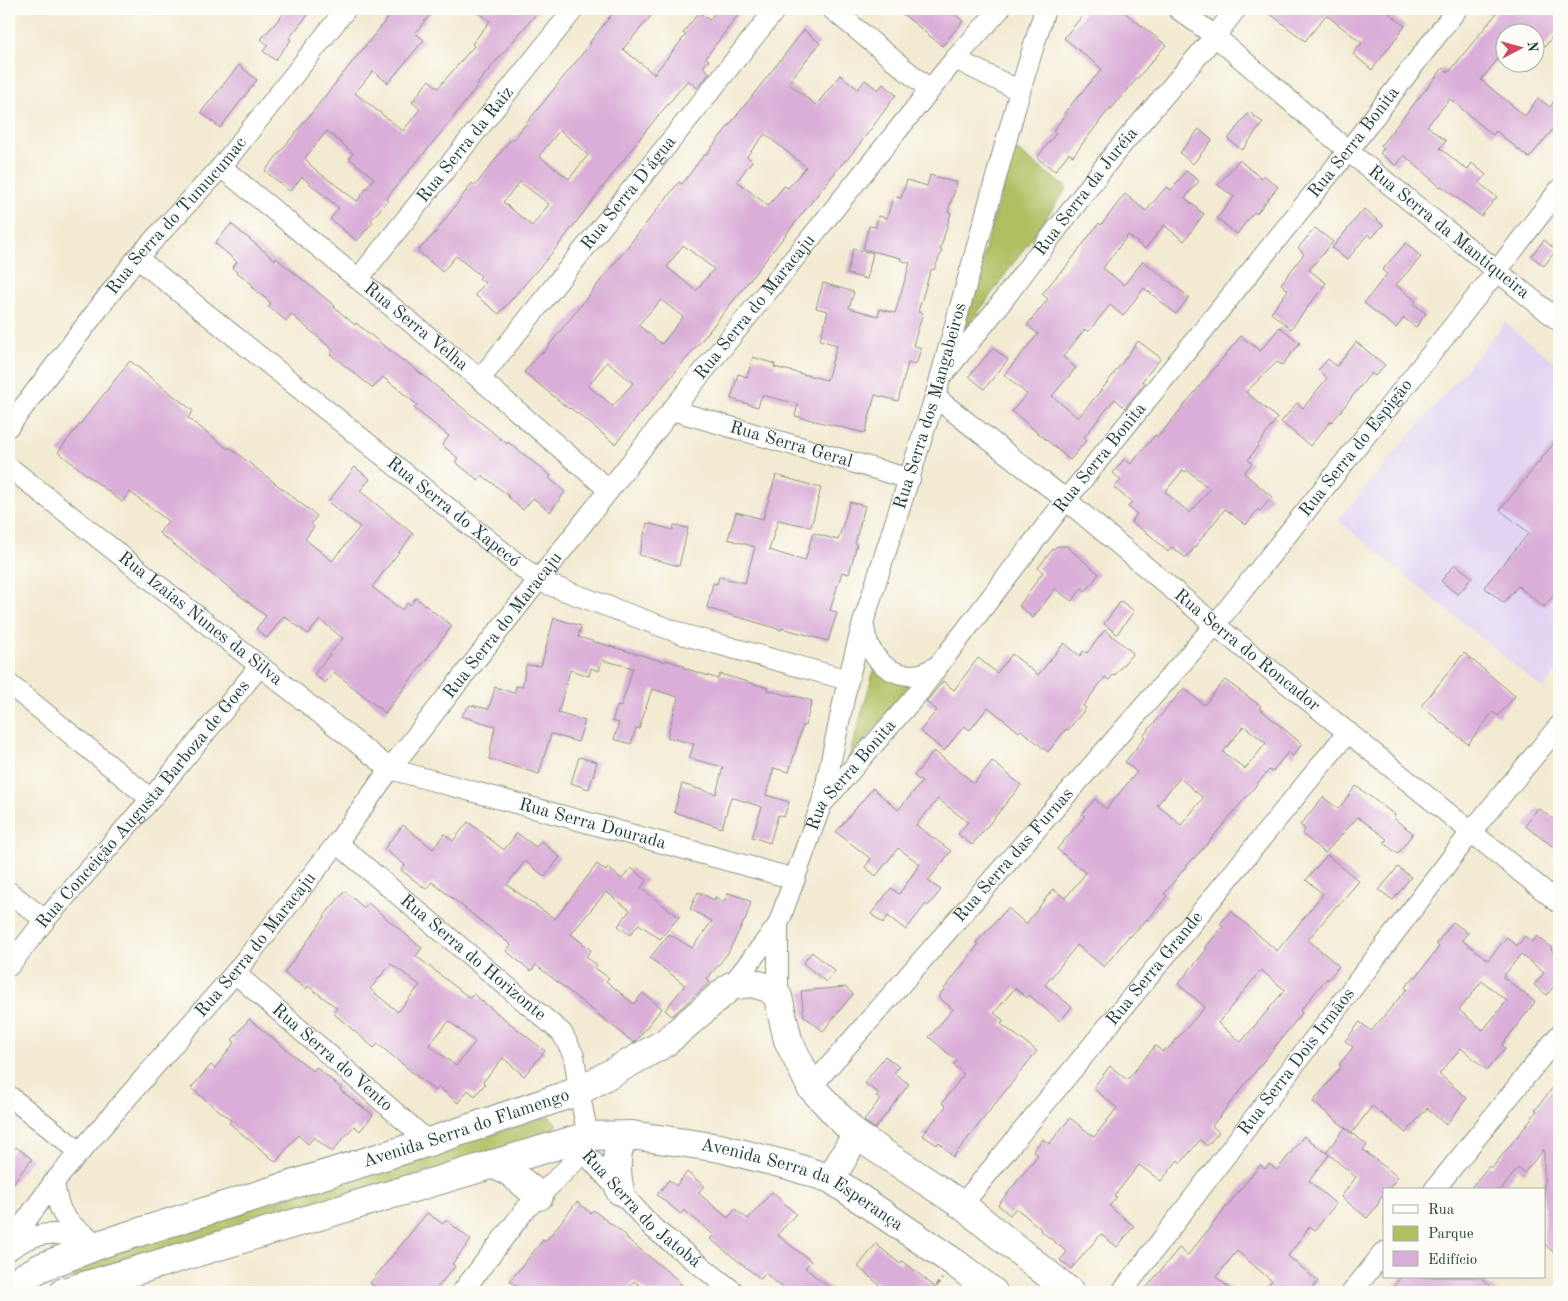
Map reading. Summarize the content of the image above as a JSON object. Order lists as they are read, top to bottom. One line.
{"streets":{"street":["Rua Serra Bonita","Rua Serra da Raiz","Rua Serra da Juréia","Rua Serra D'água","Rua Serra do Tumucumac","Rua Serra da Mantiqueira","Rua Serra do Maracaju","Rua Serra Velha","Rua Serra dos Mangabeiros","Rua Serra Geral","Rua Serra do Espigão","Rua Serra do Xapecó","Rua Izaias Nunes da Silva","Rua Serra do Roncador","Rua Conceição Augusta Barboza de Goes","Rua Serra Dourada","Rua Serra das Furnas","Rua Serra do Horizonte","Rua Serra Grande","Rua Serra do Vento","Rua Serra Dois Irmãos","Avenida Serra do Flamengo","Avenida Serra da Esperança","Rua Serra do Jatobá"]},"crossings":[["Rua Serra Bonita","Rua Serra da Mantiqueira"],["Rua Serra Bonita","Rua Serra dos Mangabeiros"],["Rua Serra Bonita","Rua Serra do Roncador"],["Rua Serra Bonita","Rua Serra Dourada"],["Rua Serra Bonita","Avenida Serra do Flamengo"],["Rua Serra da Raiz","Rua Serra Velha"],["Rua Serra da Juréia","Rua Serra da Mantiqueira"],["Rua Serra da Juréia","Rua Serra dos Mangabeiros"],["Rua Serra da Juréia","Rua Serra do Roncador"],["Rua Serra D'água","Rua Serra Velha"],["Rua Serra do Tumucumac","Rua Serra Velha"],["Rua Serra do Tumucumac","Rua Serra do Xapecó"],["Rua Serra da Mantiqueira","Rua Serra do Espigão"],["Rua Serra do Maracaju","Rua Serra Velha"],["Rua Serra do Maracaju","Rua Serra Geral"],["Rua Serra do Maracaju","Rua Serra do Xapecó"],["Rua Serra do Maracaju","Rua Izaias Nunes da Silva"],["Rua Serra do Maracaju","Rua Serra Dourada"],["Rua Serra do Maracaju","Rua Serra do Horizonte"],["Rua Serra do Maracaju","Rua Serra do Vento"],["Rua Serra dos Mangabeiros","Rua Serra Geral"],["Rua Serra dos Mangabeiros","Rua Serra do Xapecó"],["Rua Serra dos Mangabeiros","Rua Serra do Roncador"],["Rua Serra do Espigão","Rua Serra do Roncador"],["Rua Serra do Espigão","Rua Serra das Furnas"],["Rua Izaias Nunes da Silva","Rua Conceição Augusta Barboza de Goes"],["Rua Izaias Nunes da Silva","Rua Serra Dourada"],["Rua Serra do Roncador","Rua Serra das Furnas"],["Rua Serra do Roncador","Rua Serra Grande"],["Rua Serra do Roncador","Rua Serra Dois Irmãos"],["Rua Serra do Horizonte","Avenida Serra do Flamengo"],["Rua Serra do Horizonte","Avenida Serra da Esperança"],["Rua Serra do Horizonte","Rua Serra do Jatobá"],["Rua Serra do Vento","Avenida Serra do Flamengo"],["Avenida Serra da Esperança","Rua Serra do Jatobá"]],"legend":["Rua","Parque","Edifício"],"north":"right"}
